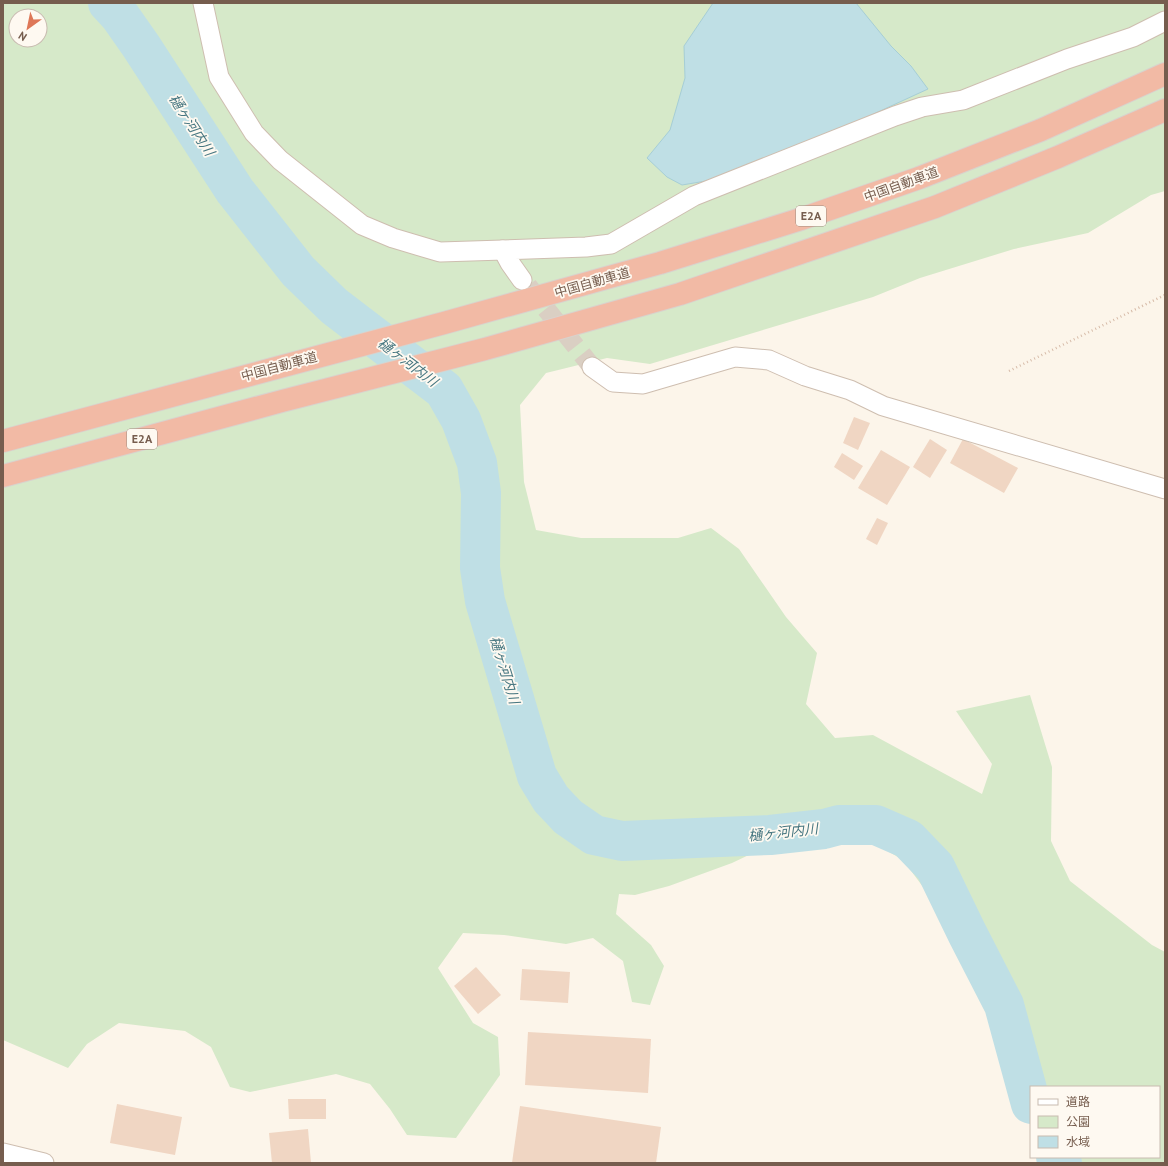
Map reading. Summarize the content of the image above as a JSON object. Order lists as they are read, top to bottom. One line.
{"streets":{"highway":["中国自動車道","E2A"]},"water":["樋ヶ河内川"],"legend":["道路","公園","水域"],"north":"bottom left"}
